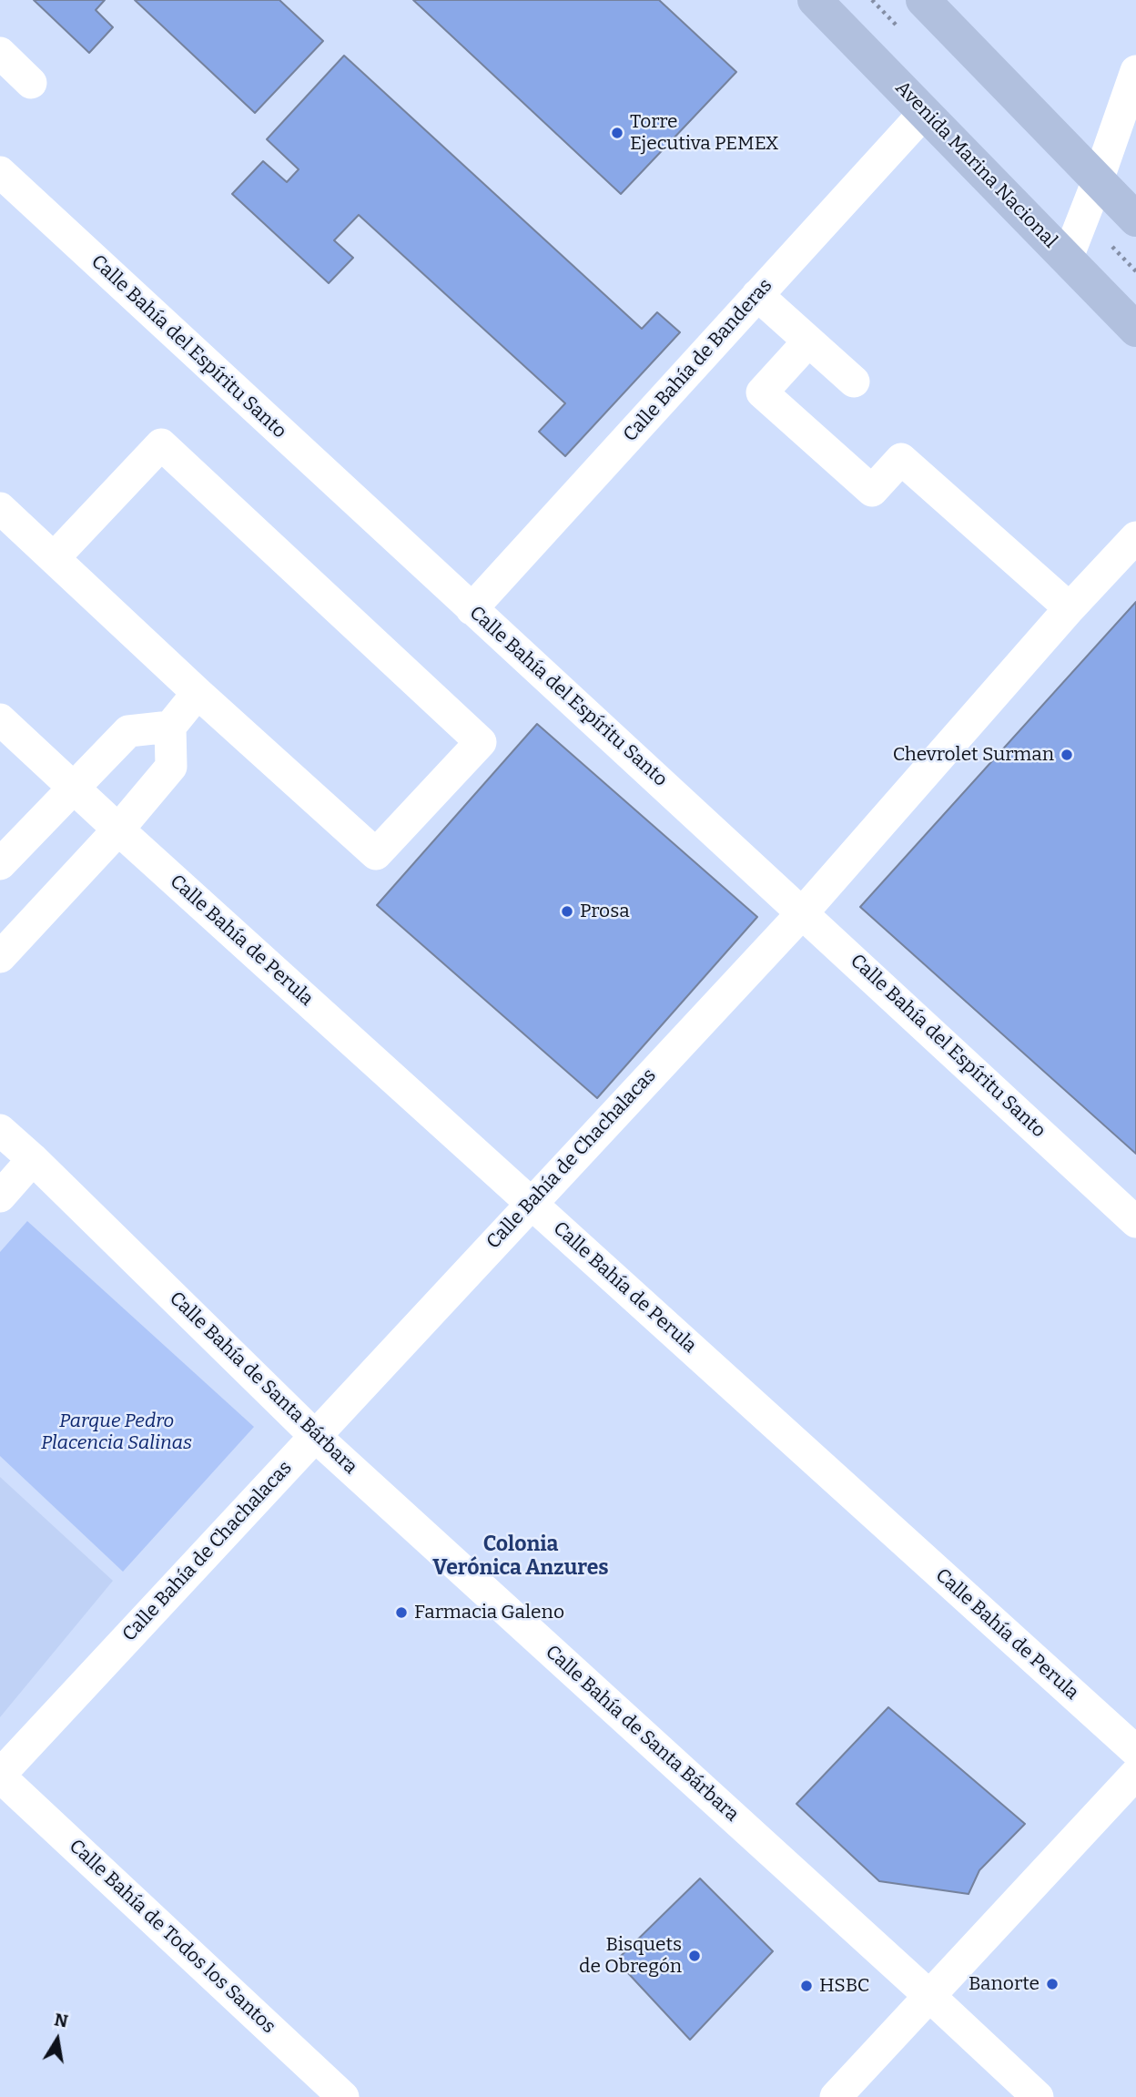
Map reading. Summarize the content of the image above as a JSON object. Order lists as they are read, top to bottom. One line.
{"streets":{"main road":["Avenida Marina Nacional"],"street":["Calle Bahía del Espíritu Santo","Calle Bahía de Banderas","Calle Bahía de Perula","Calle Bahía de Chachalacas","Calle Bahía de Santa Bárbara","Calle Bahía de Todos los Santos"]},"crossings":[["Avenida Marina Nacional","Calle Bahía de Banderas"],["Calle Bahía del Espíritu Santo","Calle Bahía de Banderas"],["Calle Bahía del Espíritu Santo","Calle Bahía de Chachalacas"],["Calle Bahía de Perula","Calle Bahía de Chachalacas"],["Calle Bahía de Chachalacas","Calle Bahía de Santa Bárbara"],["Calle Bahía de Chachalacas","Calle Bahía de Todos los Santos"]],"districts":["Colonia Verónica Anzures"],"parks":["Parque Pedro Placencia Salinas"],"places":["Torre Ejecutiva PEMEX","Chevrolet Surman","Prosa","Farmacia Galeno","Bisquets de Obregón","Banorte","HSBC"],"north":"top"}
